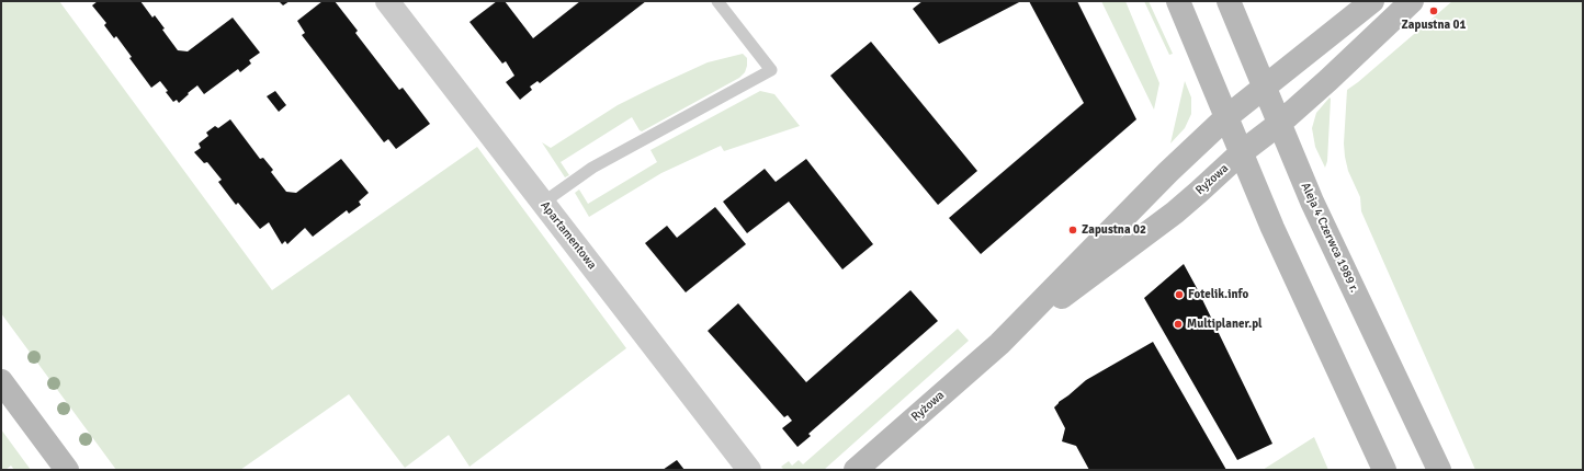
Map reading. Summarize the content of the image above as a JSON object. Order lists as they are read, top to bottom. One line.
{"streets":{"street":["Ryżowa","Apartamentowa","Aleja 4 Czerwca 1989 r."]},"crossings":[["Ryżowa","Aleja 4 Czerwca 1989 r."]],"places":["Zapustna 01","Zapustna 02","Fotelik.info","Multiplaner.pl"]}
